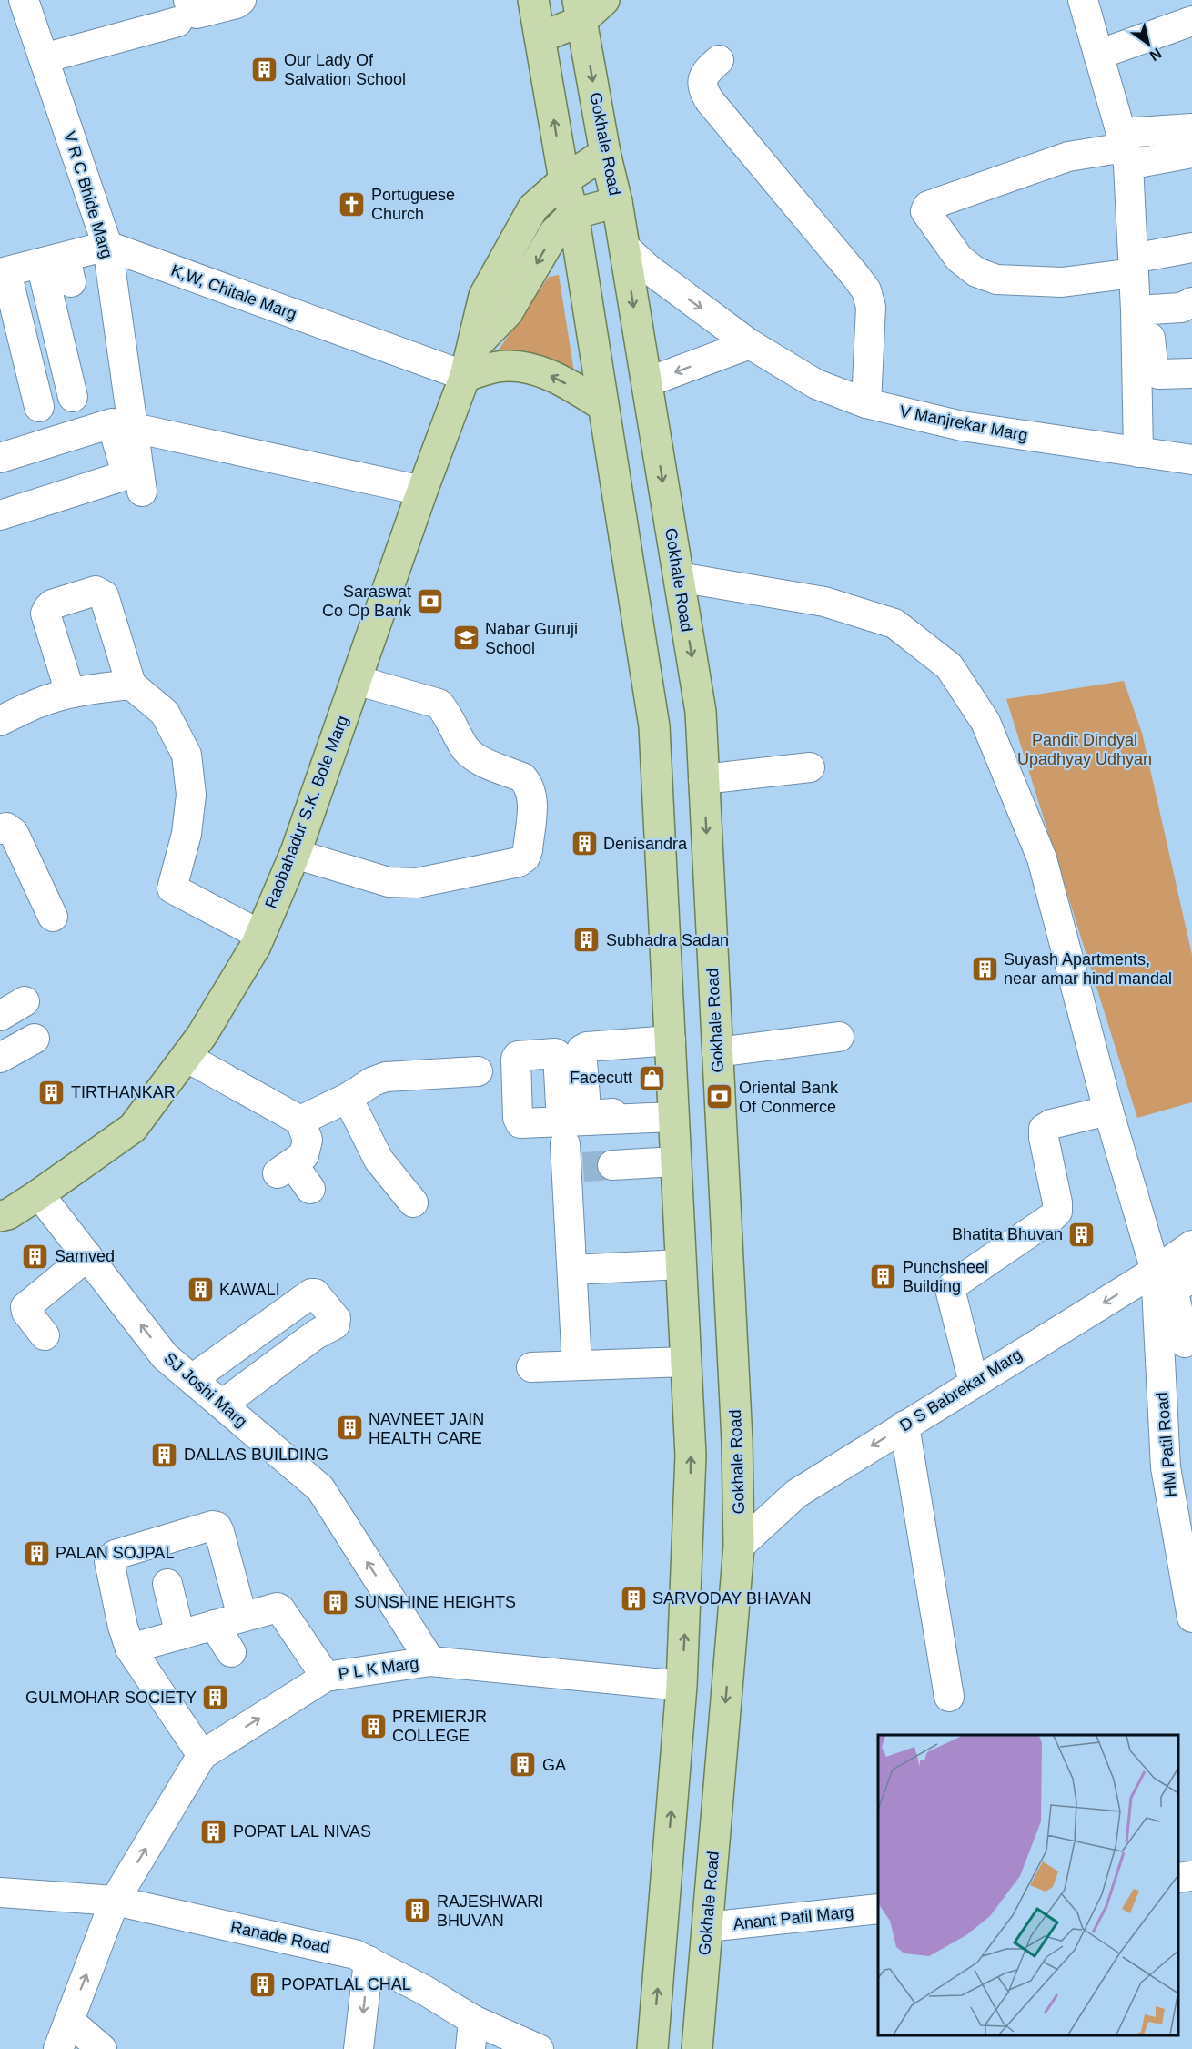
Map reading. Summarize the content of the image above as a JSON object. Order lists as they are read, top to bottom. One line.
{"streets":{"main road":["Gokhale Road","Raobahadur S.K. Bole Marg"],"street":["V R C Bhide Marg","K,W, Chitale Marg","V Manjrekar Marg","SJ Joshi Marg","D S Babrekar Marg","HM Patil Road","P L K Marg","Anant Patil Marg","Ranade Road"]},"crossings":[["Gokhale Road","V Manjrekar Marg"],["Gokhale Road","Raobahadur S.K. Bole Marg"],["Gokhale Road","D S Babrekar Marg"],["Gokhale Road","HM Patil Road"],["Gokhale Road","Anant Patil Marg"],["V R C Bhide Marg","K,W, Chitale Marg"],["K,W, Chitale Marg","Raobahadur S.K. Bole Marg"],["Raobahadur S.K. Bole Marg","SJ Joshi Marg"],["SJ Joshi Marg","P L K Marg"],["D S Babrekar Marg","HM Patil Road"],["P L K Marg","Ranade Road"]],"one_way":["D S Babrekar Marg","P L K Marg"],"parks":["Pandit Dindyal Upadhyay Udhyan"],"places":{"building":["Our Lady Of Salvation School","Denisandra","Subhadra Sadan","Suyash Apartments, near amar hind mandal","TIRTHANKAR","Bhatita Bhuvan","Samved","Punchsheel Building","KAWALI","NAVNEET JAIN HEALTH CARE","DALLAS BUILDING","PALAN SOJPAL","SARVODAY BHAVAN","SUNSHINE HEIGHTS","GULMOHAR SOCIETY","PREMIERJR COLLEGE","GA","POPAT LAL NIVAS","RAJESHWARI BHUVAN","POPATLAL CHAL"],"church":["Portuguese Church"],"bank":["Saraswat Co Op Bank","Oriental Bank Of Conmerce"],"school or university":["Nabar Guruji School"],"shop":["Facecutt"]},"north":"bottom right"}
